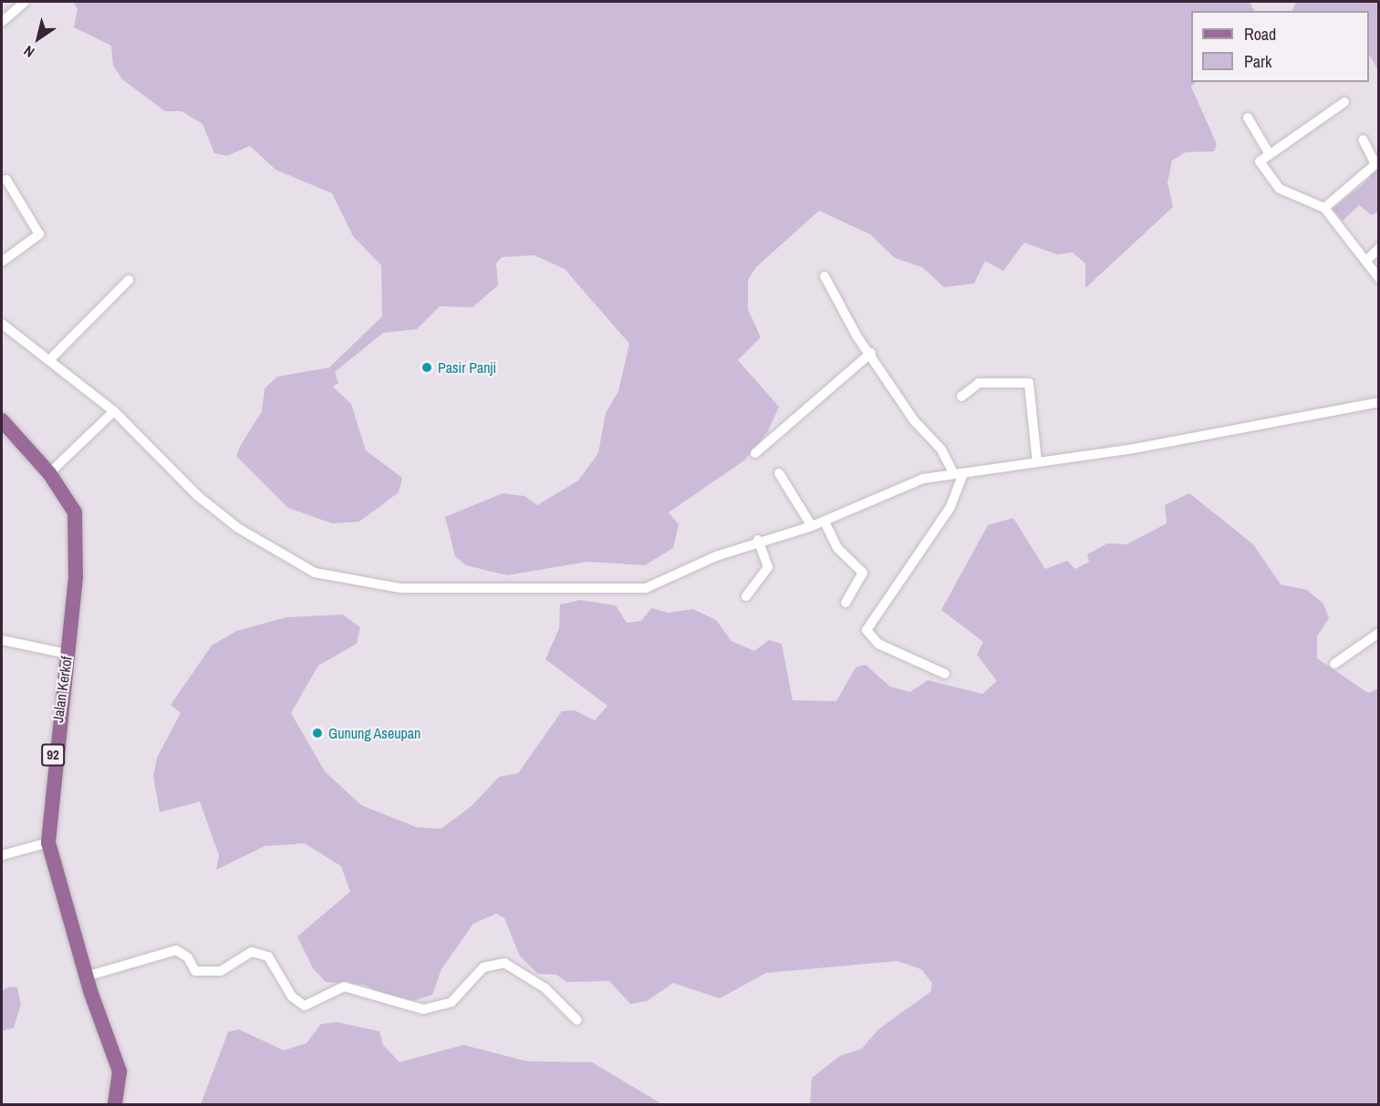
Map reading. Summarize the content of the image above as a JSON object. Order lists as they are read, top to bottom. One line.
{"streets":{"main road":["Jalan Kerkof","92"]},"places":["Pasir Panji","Gunung Aseupan"],"legend":["Road","Park"],"north":"bottom left"}
